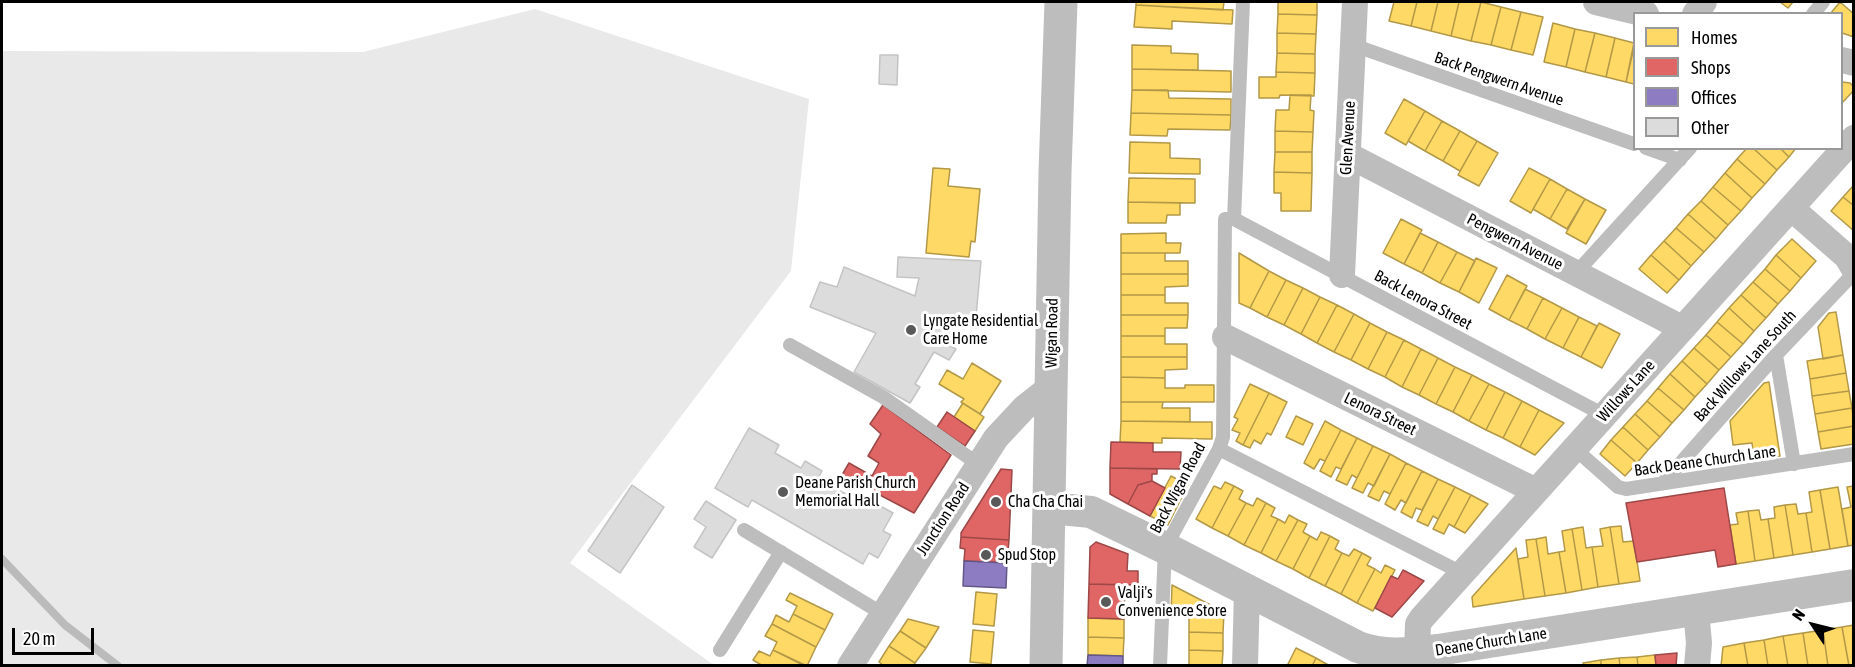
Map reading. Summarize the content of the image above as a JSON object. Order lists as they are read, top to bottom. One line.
{"streets":{"main road":["Wigan Road"],"street":["Glen Avenue","Pengwern Avenue","Willows Lane","Lenora Street","Junction Road","Deane Church Lane"],"lane":["Back Pengwern Avenue","Back Lenora Street","Back Willows Lane South","Back Deane Church Lane","Back Wigan Road"]},"crossings":[["Back Pengwern Avenue","Glen Avenue"],["Glen Avenue","Pengwern Avenue"],["Glen Avenue","Back Lenora Street"],["Pengwern Avenue","Willows Lane"],["Back Lenora Street","Willows Lane"],["Back Lenora Street","Back Wigan Road"],["Wigan Road","Junction Road"],["Wigan Road","Deane Church Lane"],["Back Willows Lane South","Back Deane Church Lane"],["Willows Lane","Lenora Street"],["Willows Lane","Back Deane Church Lane"],["Willows Lane","Deane Church Lane"],["Lenora Street","Back Wigan Road"],["Back Wigan Road","Deane Church Lane"]],"places":["Lyngate Residential Care Home","Deane Parish Church Memorial Hall","Cha Cha Chai","Spud Stop","Valji's Convenience Store"],"legend":["Homes","Shops","Offices","Other"],"scale_bar":"20 m","north":"top left"}
